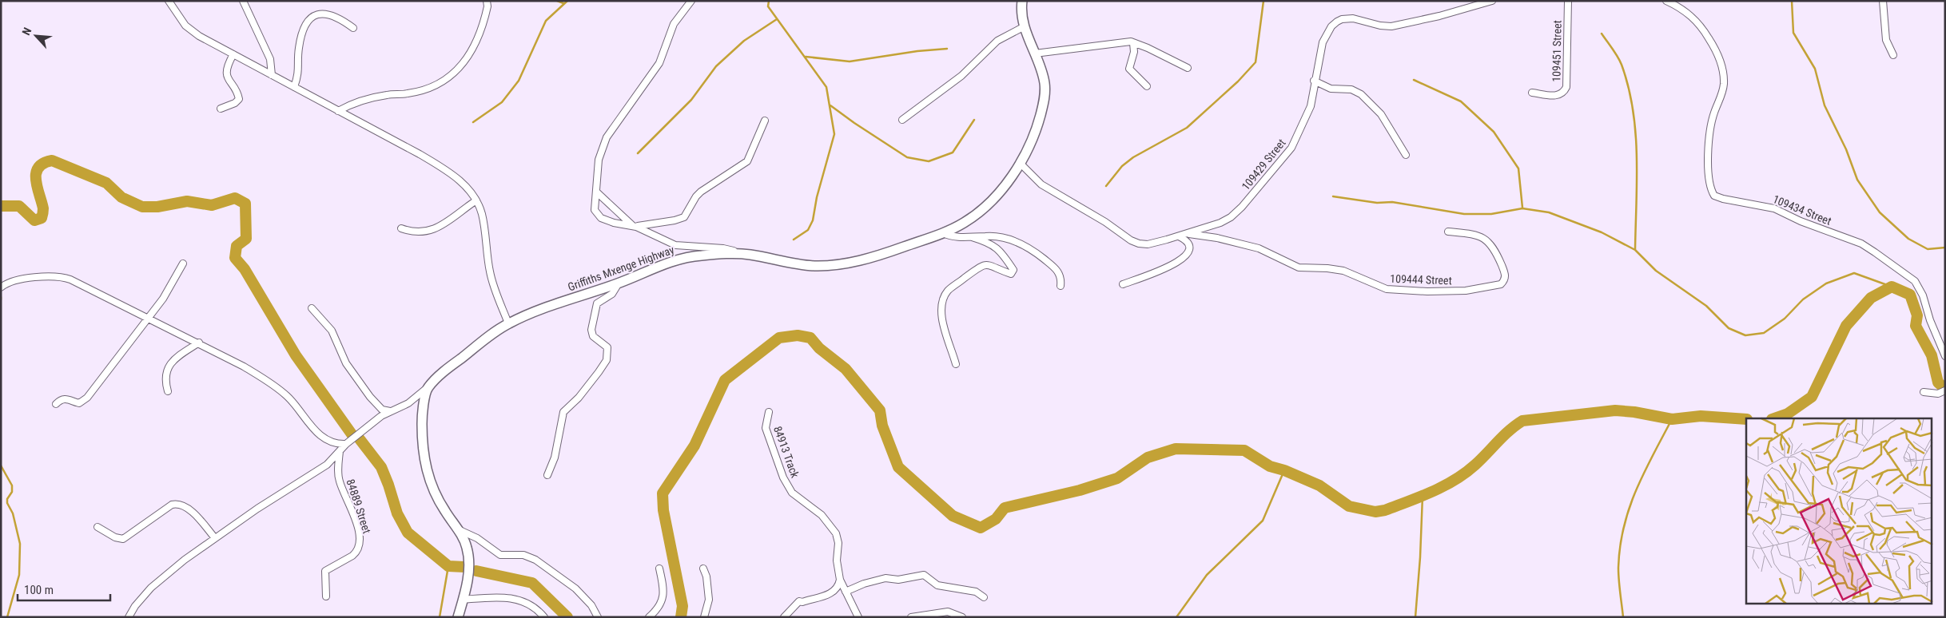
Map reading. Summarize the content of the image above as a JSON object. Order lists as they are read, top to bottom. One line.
{"streets":{"street":["109451 Street","109429 Street","109434 Street","Griffiths Mxenge Highway","109444 Street","84913 Track","84889 Street"]},"crossings":[["109429 Street","Griffiths Mxenge Highway"],["109429 Street","109444 Street"]],"scale_bar":"100 m","north":"top left"}
